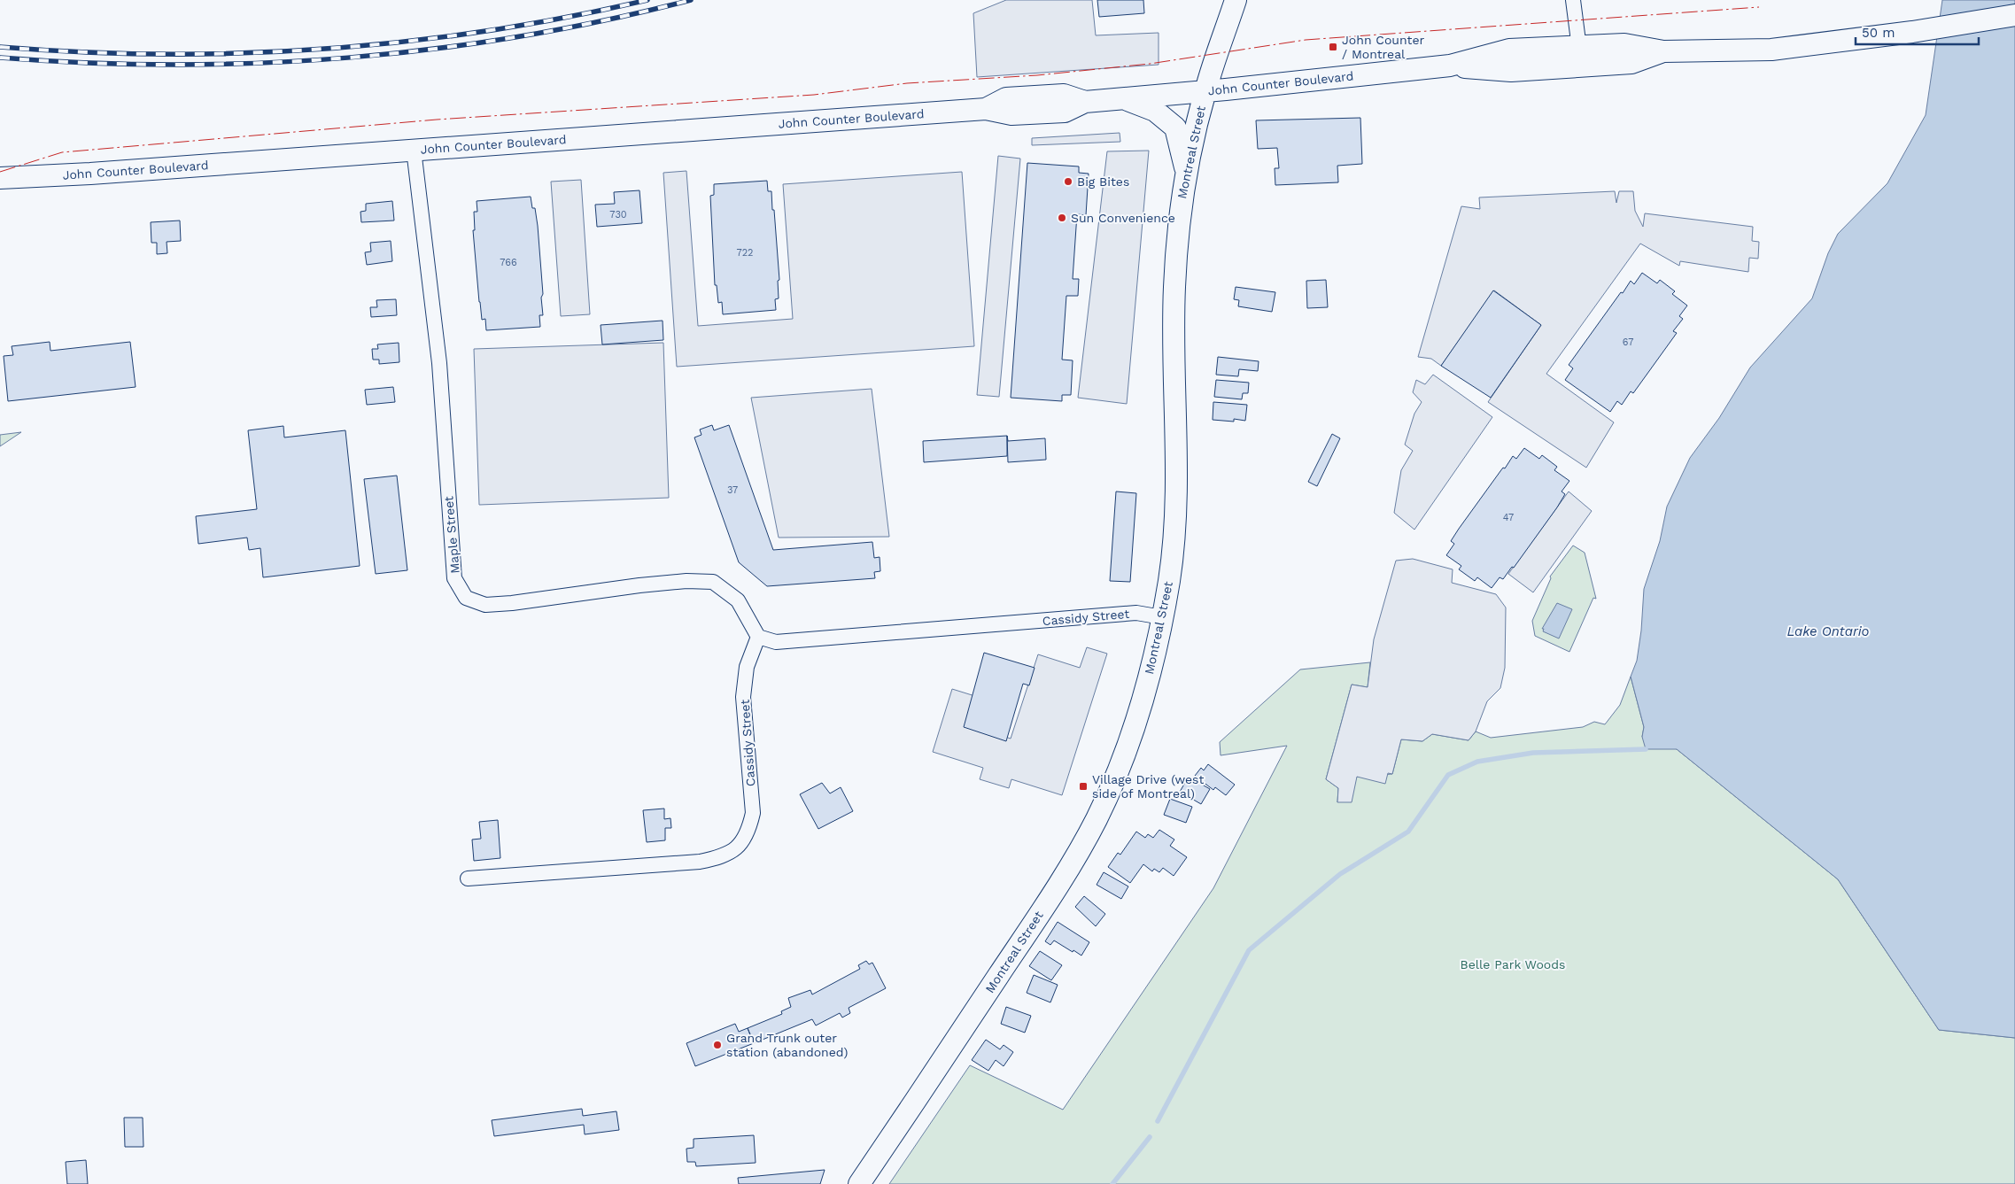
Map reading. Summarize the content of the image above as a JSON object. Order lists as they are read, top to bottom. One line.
{"streets":{"main road":["John Counter Boulevard","Montreal Street"],"street":["Maple Street","Cassidy Street"]},"crossings":[["John Counter Boulevard","Montreal Street"],["John Counter Boulevard","Maple Street"],["Montreal Street","Cassidy Street"],["Maple Street","Cassidy Street"]],"water":["Lake Ontario"],"parks":["Belle Park Woods"],"places":{"transit":["John Counter / Montreal","Village Drive (west side of Montreal)"],"other":["Big Bites","Sun Convenience","Grand Trunk outer station (abandoned)"]},"house_numbers":["730","722","766","67","37","47"],"scale_bar":"50 m"}
